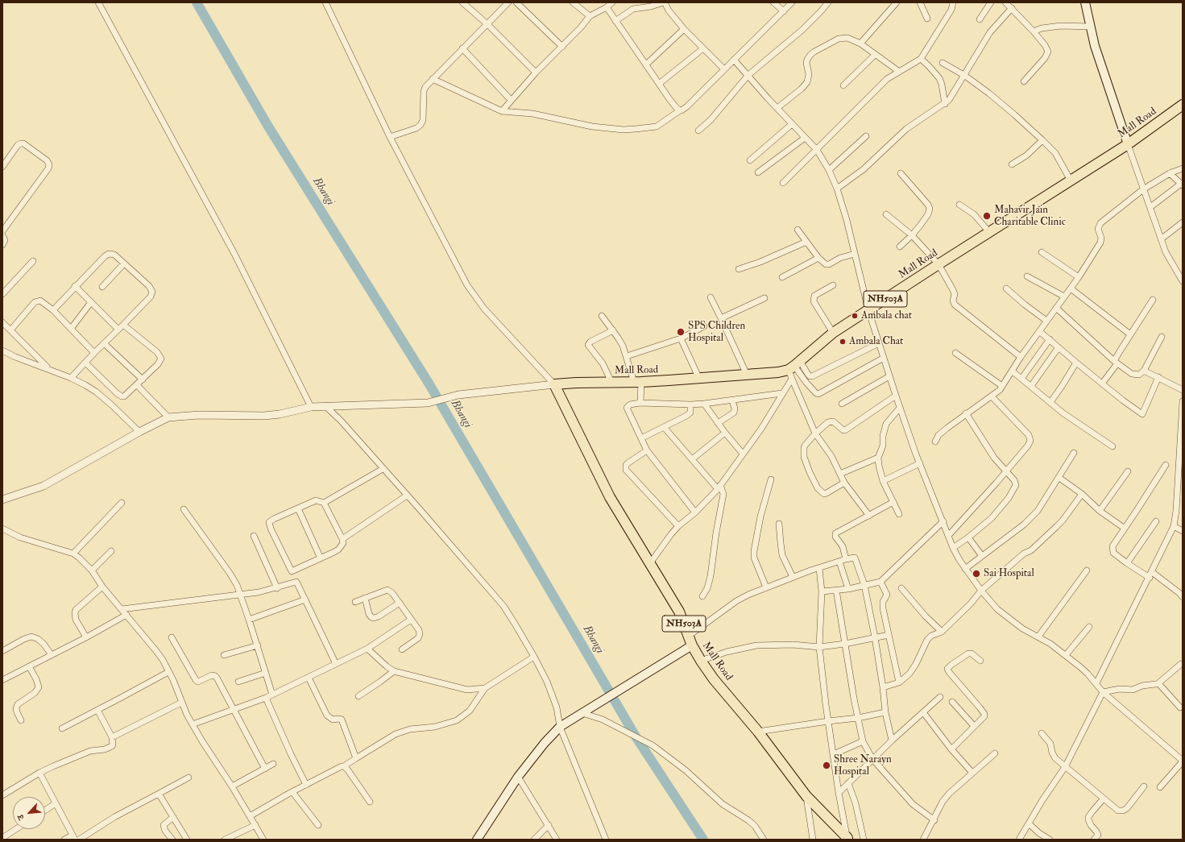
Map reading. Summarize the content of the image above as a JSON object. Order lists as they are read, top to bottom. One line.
{"streets":{"highway":["Mall Road","NH503A"]},"water":["Bhangi"],"places":["Mahavir Jain Charitable Clinic","Ambala chat","SPS Children Hospital","Ambala Chat","Sai Hospital","Shree Narayn Hospital"],"north":"bottom left"}
